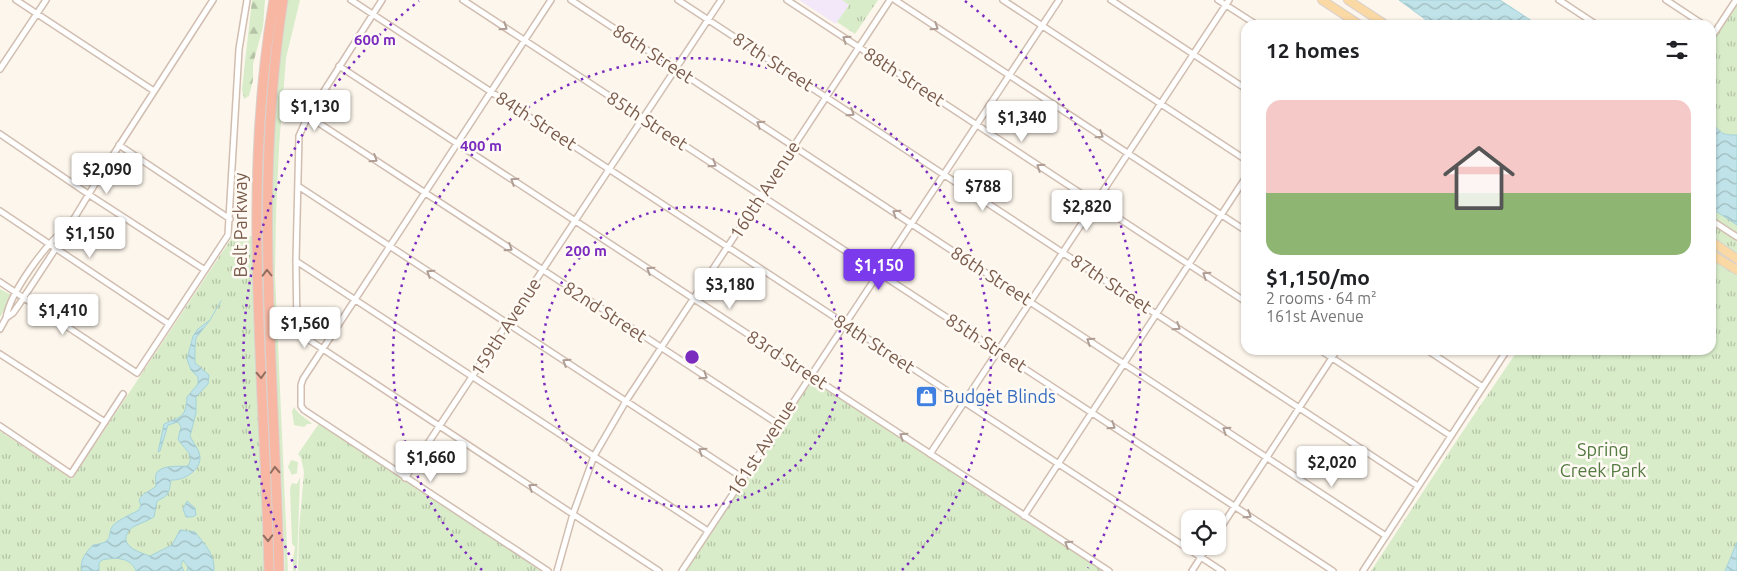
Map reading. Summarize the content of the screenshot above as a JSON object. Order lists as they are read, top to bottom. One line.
{"streets":{"highway":["Belt Parkway"],"street":["86th Street","87th Street","88th Street","84th Street","85th Street","160th Avenue","82nd Street","159th Avenue","83rd Street","161st Avenue"]},"crossings":[["86th Street","160th Avenue"],["86th Street","159th Avenue"],["86th Street","161st Avenue"],["87th Street","160th Avenue"],["87th Street","159th Avenue"],["87th Street","161st Avenue"],["88th Street","160th Avenue"],["88th Street","161st Avenue"],["84th Street","160th Avenue"],["84th Street","159th Avenue"],["84th Street","161st Avenue"],["85th Street","160th Avenue"],["85th Street","159th Avenue"],["85th Street","161st Avenue"],["160th Avenue","82nd Street"],["160th Avenue","83rd Street"],["82nd Street","159th Avenue"],["82nd Street","161st Avenue"],["159th Avenue","83rd Street"],["83rd Street","161st Avenue"]],"one_way":["86th Street","87th Street","88th Street","85th Street","82nd Street","83rd Street"],"parks":["Spring Creek Park"],"places":{"shop":["Budget Blinds"]},"page":{"heading":"12 homes","list":[{"name":"$1,150/mo","note":"2 rooms · 64 m² · 161st Avenue"}],"price":["$1,130","$1,340","$2,090","$788","$2,820","$1,150","$1,150","$3,180","$1,410","$1,560","$1,660","$2,020"]},"rings":["600 m","400 m","200 m"]}
